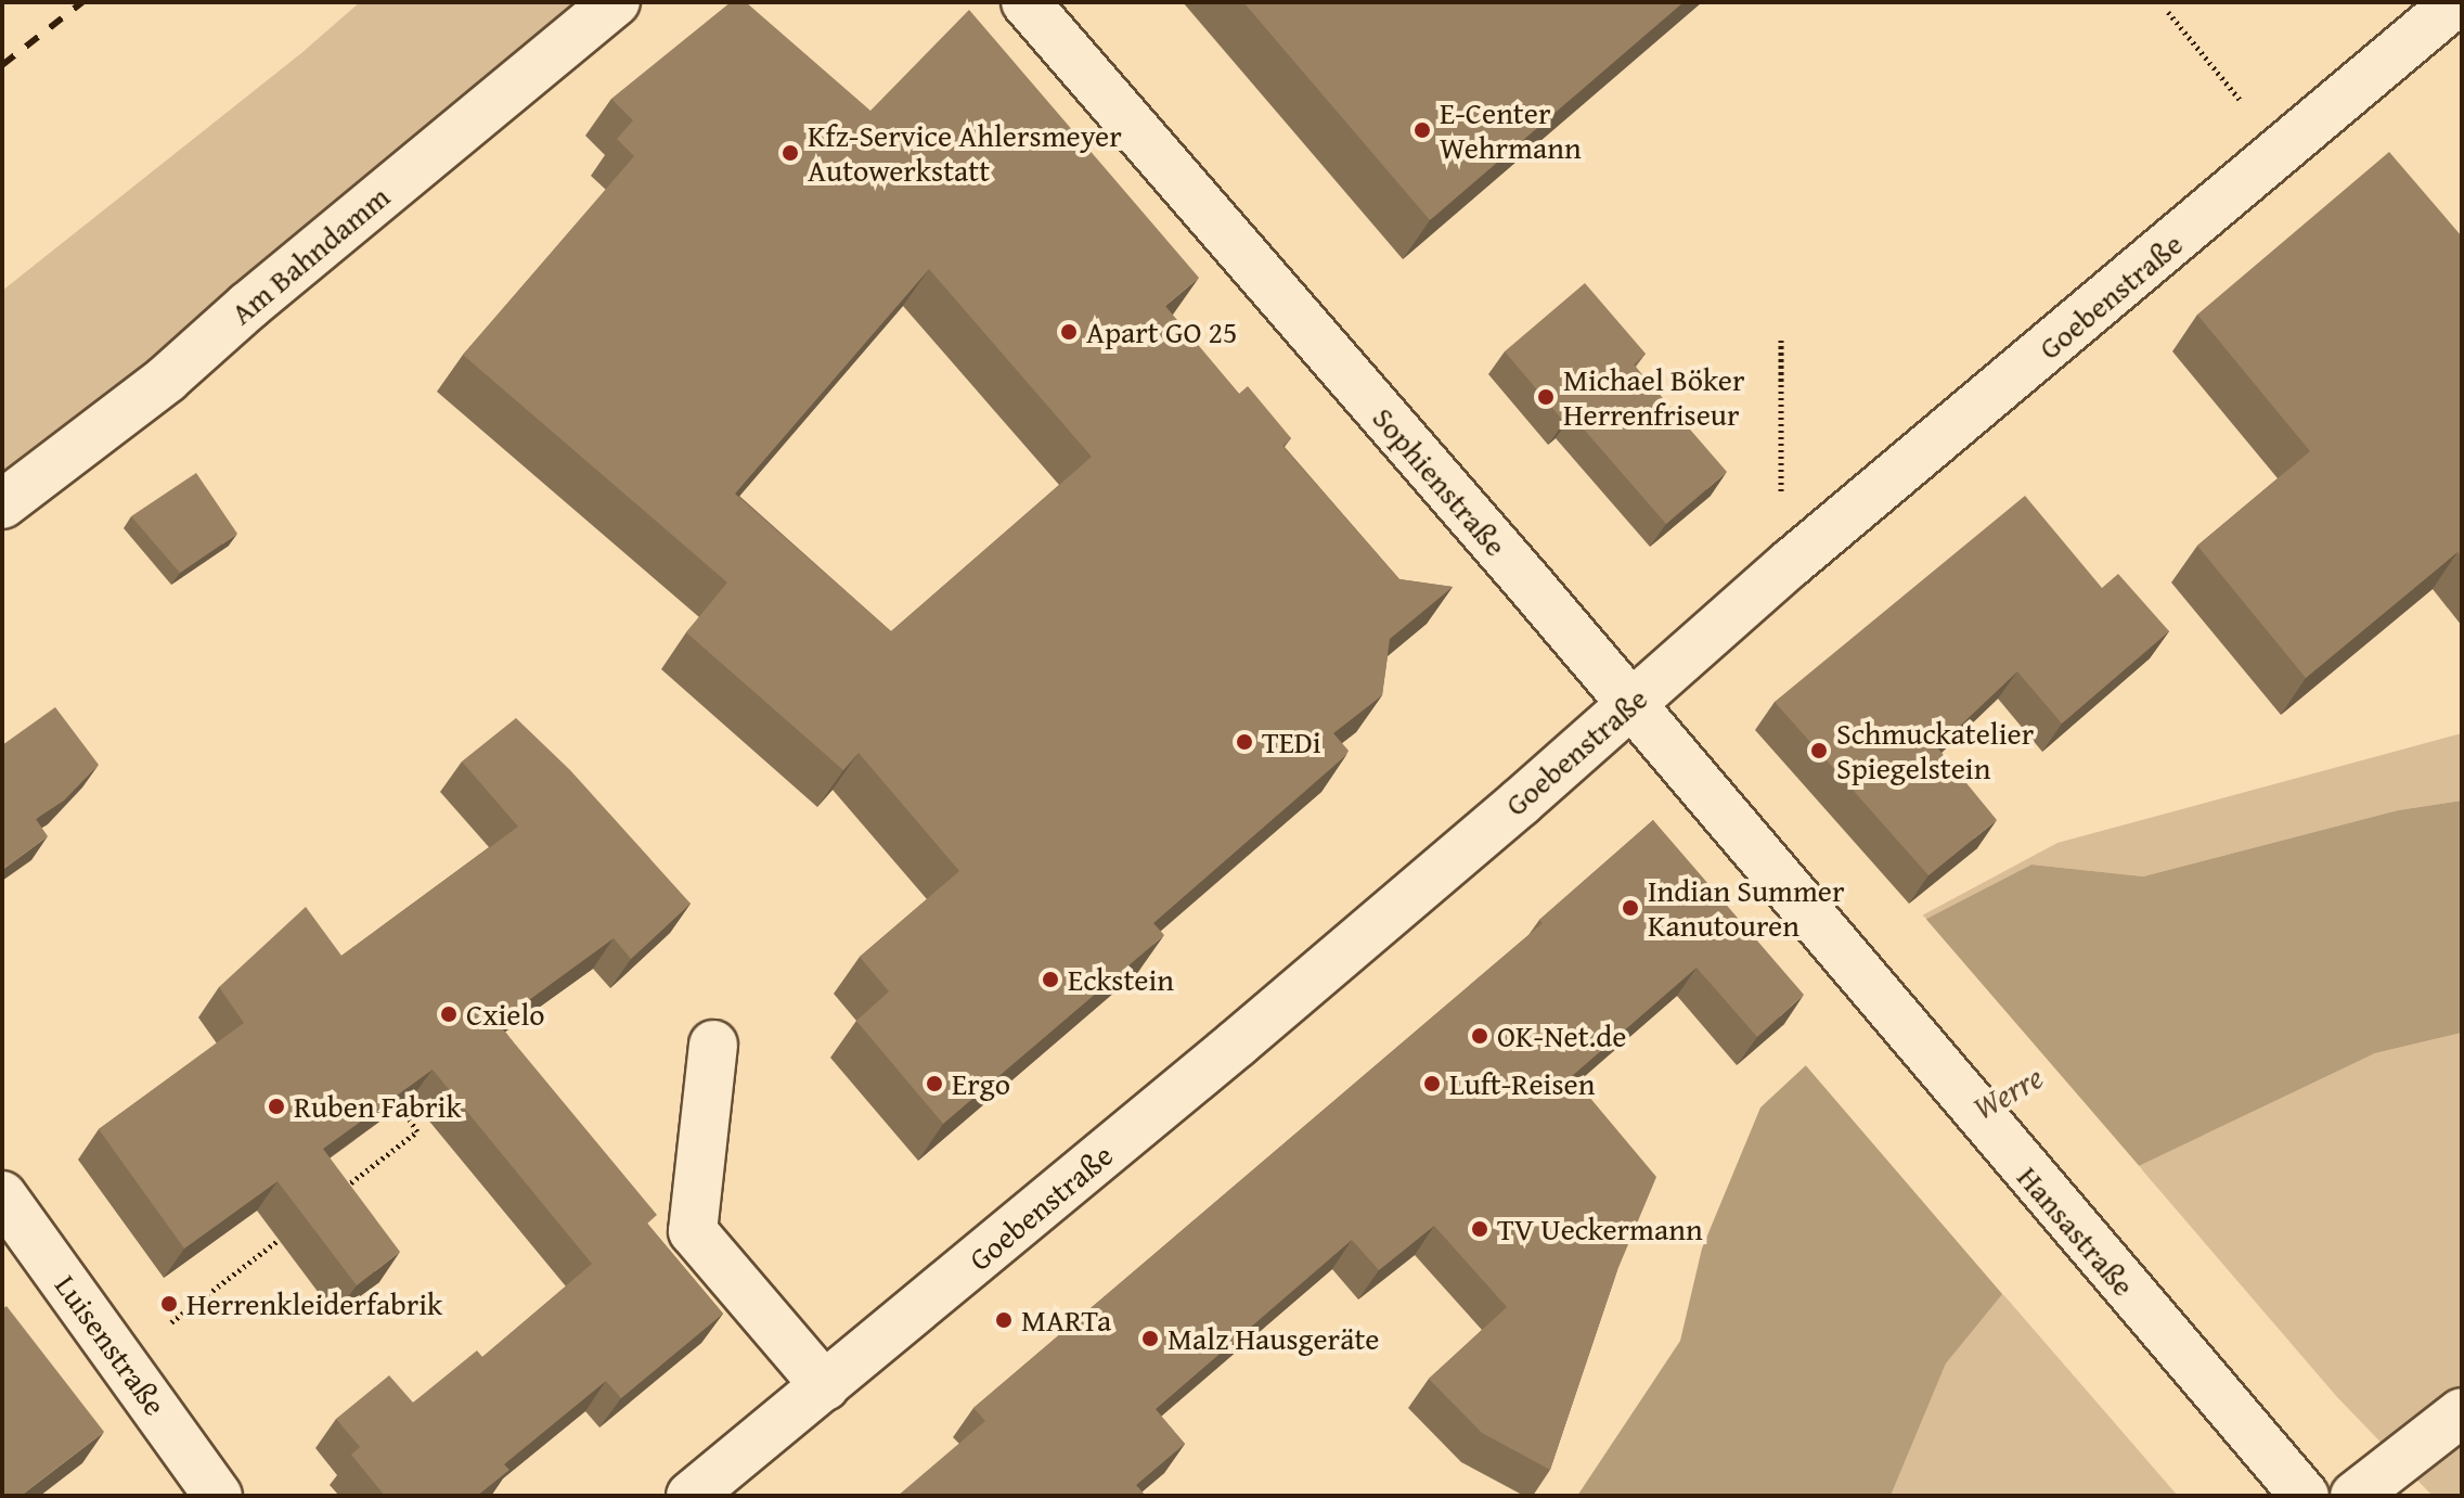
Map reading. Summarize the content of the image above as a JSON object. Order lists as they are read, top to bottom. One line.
{"streets":{"street":["Am Bahndamm","Goebenstraße","Sophienstraße","Hansastraße","Luisenstraße"]},"crossings":[["Goebenstraße","Sophienstraße"],["Sophienstraße","Hansastraße"]],"water":["Werre"],"places":["E-Center Wehrmann","Kfz-Service Ahlersmeyer Autowerkstatt","Apart GO 25","Michael Böker Herrenfriseur","TEDi","Schmuckatelier Spiegelstein","Indian Summer Kanutouren","Eckstein","Cxielo","OK-Net.de","Ergo","Luft-Reisen","Ruben Fabrik","TV Ueckermann","Herrenkleiderfabrik","MARTa","Malz Hausgeräte"]}
